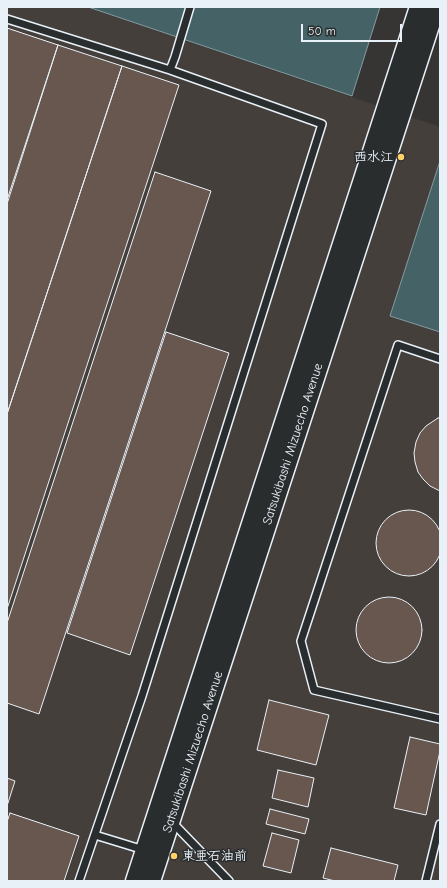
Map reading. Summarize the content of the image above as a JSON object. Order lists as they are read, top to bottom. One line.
{"streets":{"street":["Satsukibashi Mizuecho Avenue"]},"places":["西水江","東亜石油前"],"scale_bar":"50 m"}
